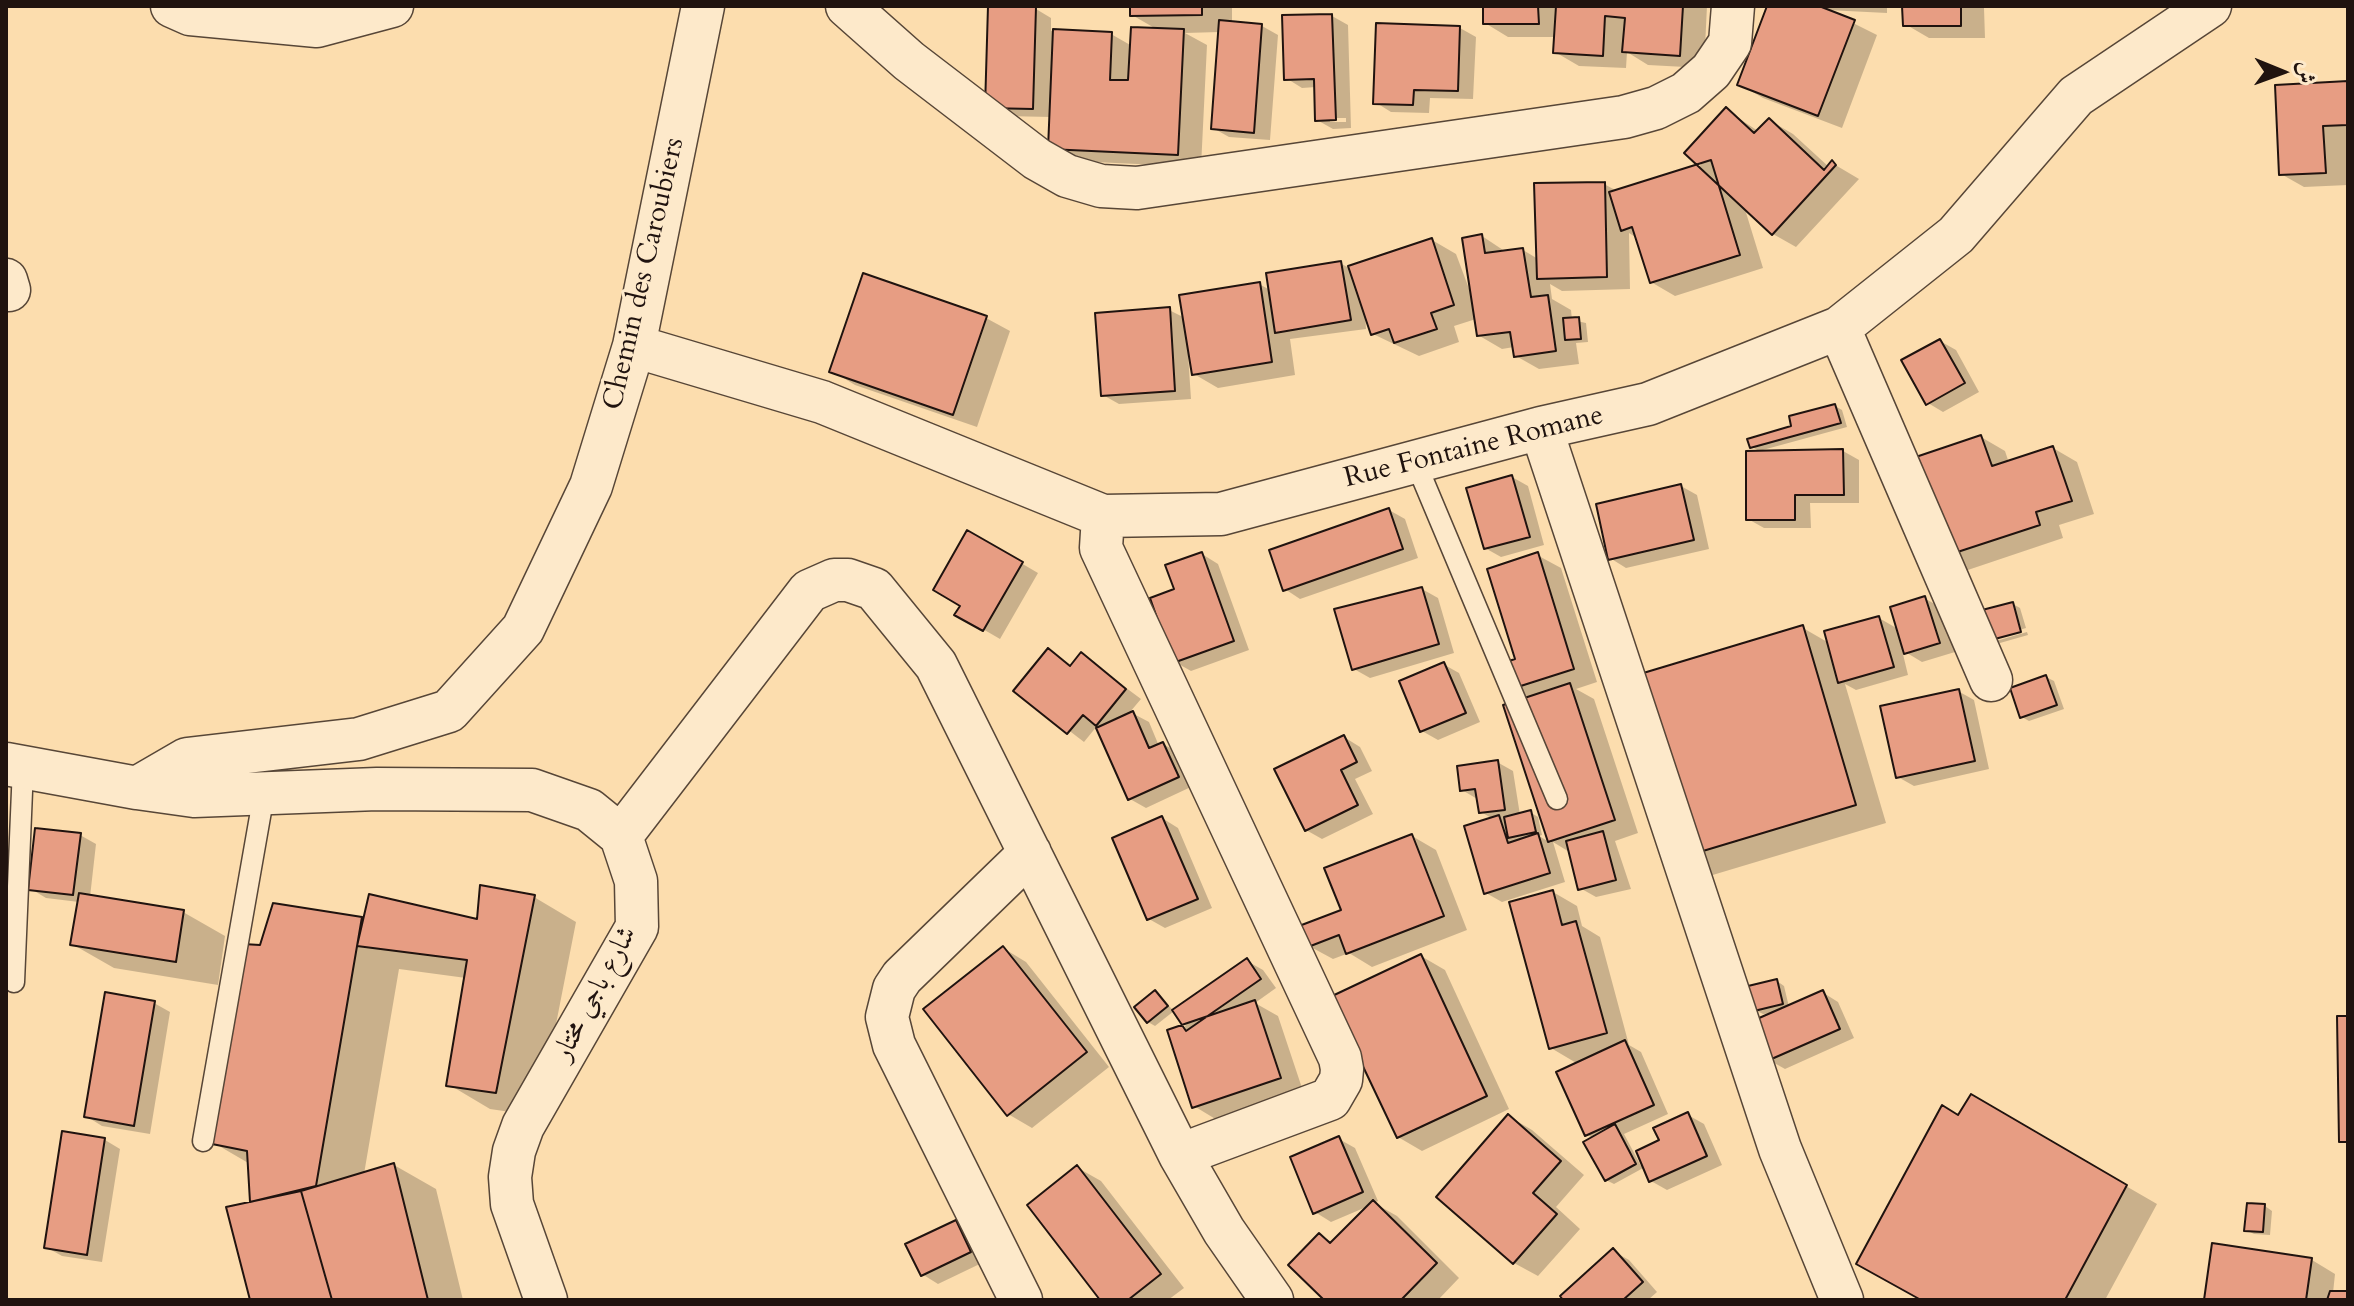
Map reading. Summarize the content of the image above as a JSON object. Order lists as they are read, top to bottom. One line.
{"streets":{"street":["Chemin des Caroubiers","Rue Fontaine Romane","شارع باجي مختار"]},"crossings":[["Chemin des Caroubiers","Rue Fontaine Romane"]],"north":"right"}
